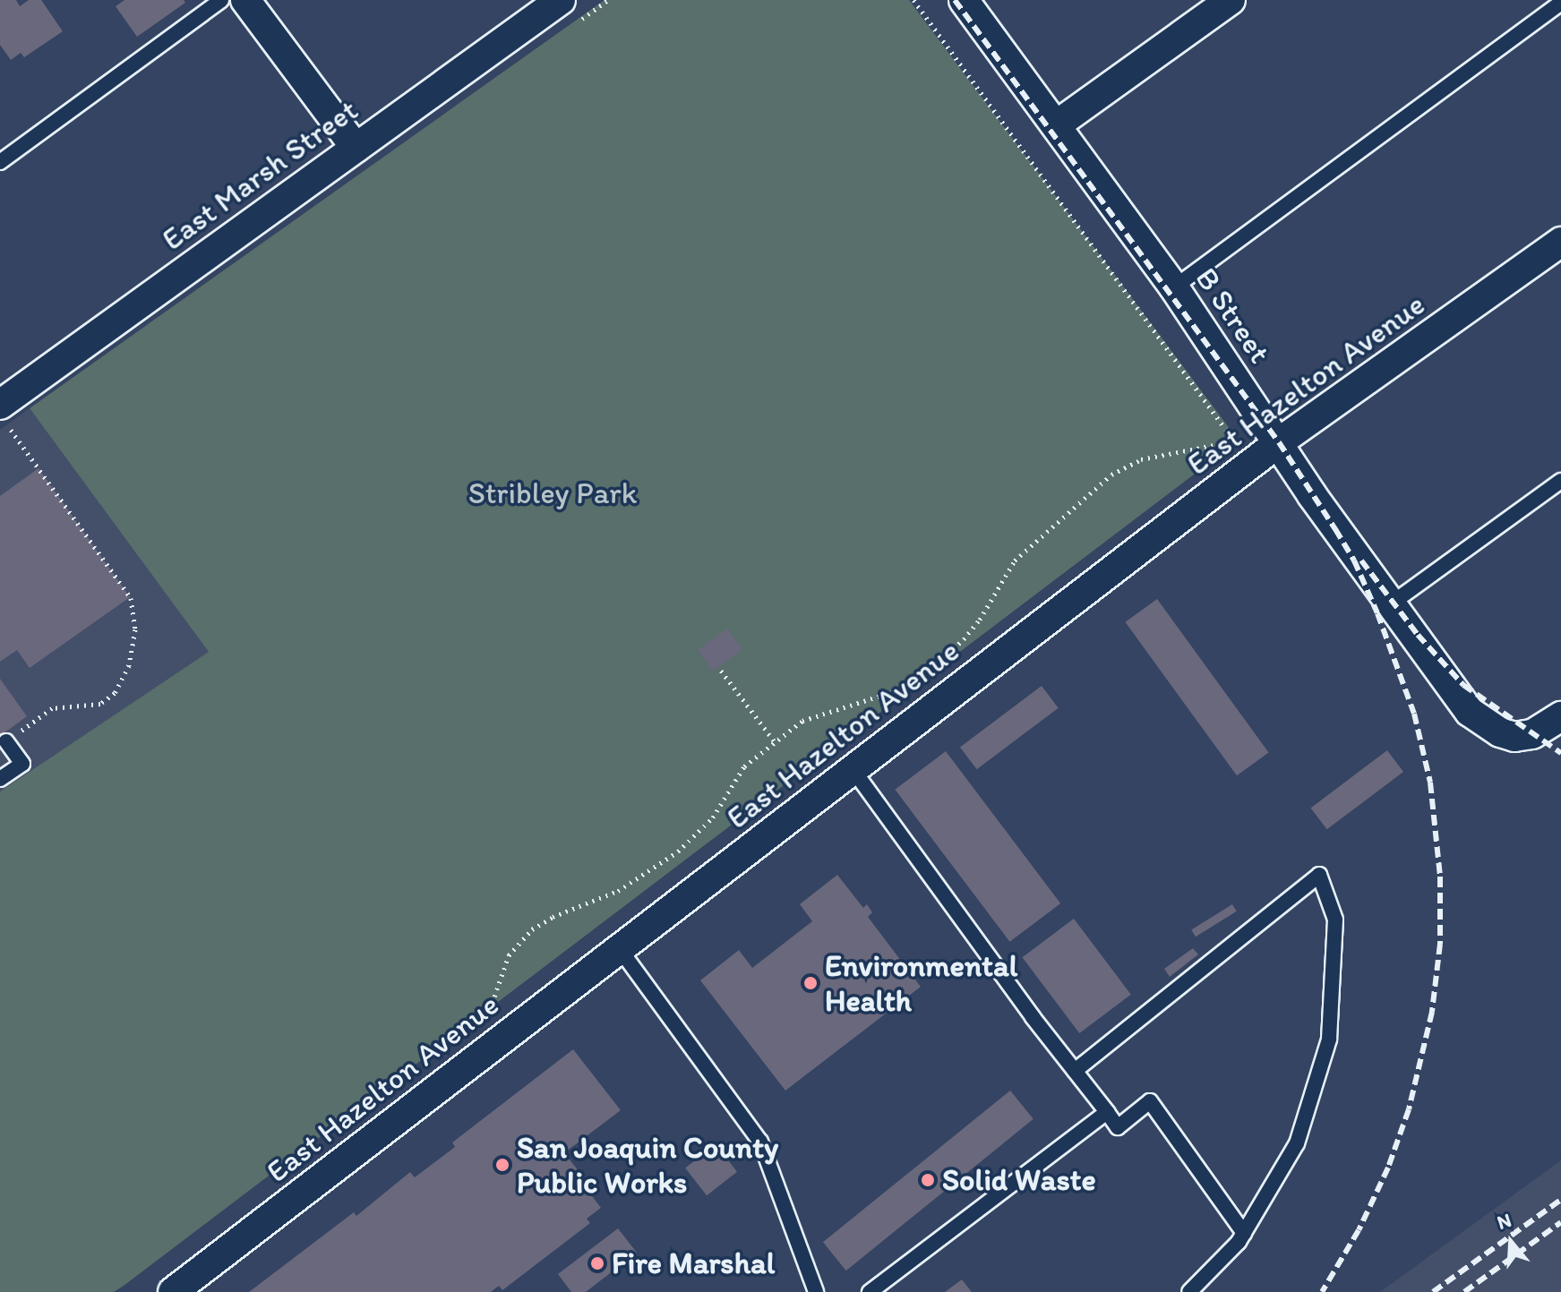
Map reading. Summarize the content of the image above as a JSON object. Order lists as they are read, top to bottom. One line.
{"streets":{"street":["East Marsh Street","B Street","East Hazelton Avenue"]},"crossings":[["B Street","East Hazelton Avenue"]],"parks":["Stribley Park"],"places":["Environmental Health","San Joaquin County Public Works","Solid Waste","Fire Marshal"],"north":"top"}
